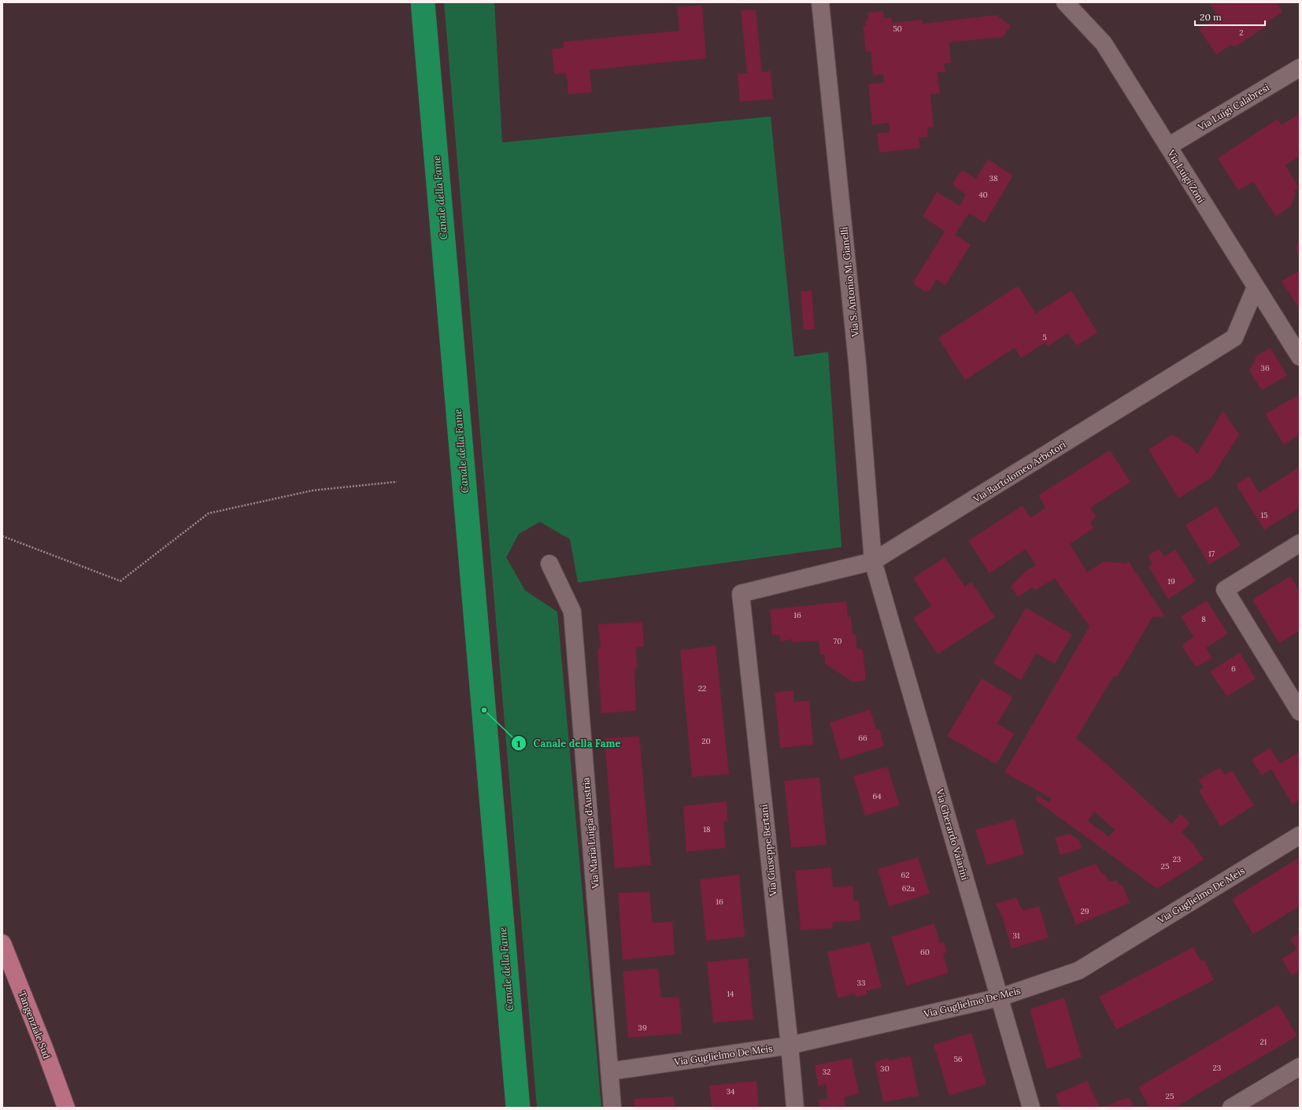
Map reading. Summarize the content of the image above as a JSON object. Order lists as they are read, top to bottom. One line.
{"streets":{"main road":["Tangenziale Sud"],"street":["Via Luigi Calabresi","Via Luigi Zoni","Via S. Antonio M. Gianelli","Via Bartolomeo Arbotori","Via Maria Luigia d'Austria","Via Gherardo Vaiarini","Via Giuseppe Bertani","Via Guglielmo De Meis"]},"crossings":[["Via Luigi Calabresi","Via Luigi Zoni"],["Via Luigi Zoni","Via Bartolomeo Arbotori"],["Via S. Antonio M. Gianelli","Via Bartolomeo Arbotori"],["Via S. Antonio M. Gianelli","Via Gherardo Vaiarini"],["Via Bartolomeo Arbotori","Via Gherardo Vaiarini"],["Via Bartolomeo Arbotori","Via Giuseppe Bertani"],["Via Maria Luigia d'Austria","Via Guglielmo De Meis"],["Via Gherardo Vaiarini","Via Guglielmo De Meis"],["Via Giuseppe Bertani","Via Guglielmo De Meis"]],"water":["Canale della Fame"],"places":["Canale della Fame"],"house_numbers":["50","2","38","40","5","36","15","17","19","16","8","70","6","22","66","20","64","18","23","25","62","62a","16","29","31","60","33","14","39","21","56","23","30","32","34","25"],"scale_bar":"20 m"}
